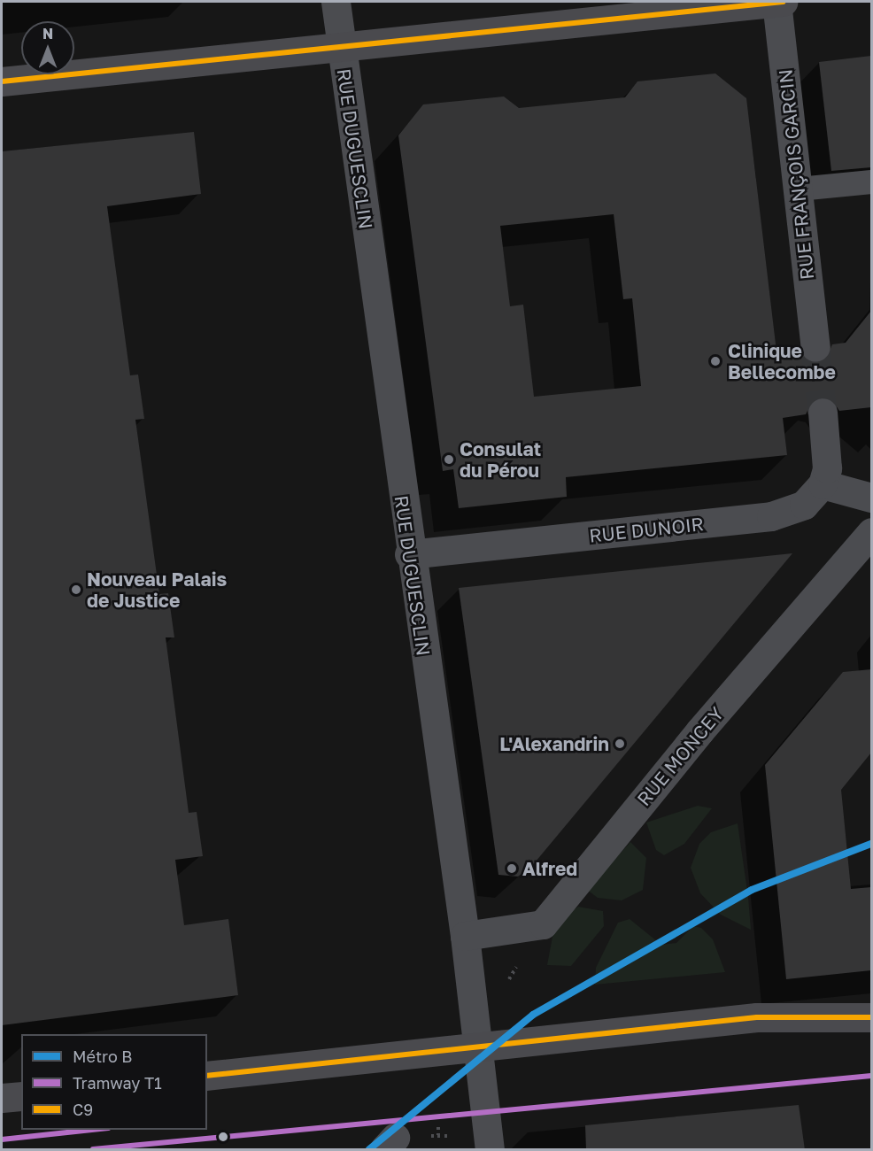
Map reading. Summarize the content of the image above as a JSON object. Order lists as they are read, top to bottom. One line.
{"streets":{"street":["RUE DUGUESCLIN","RUE FRANÇOIS GARCIN","RUE DUNOIR","RUE MONCEY"]},"crossings":[["RUE DUGUESCLIN","RUE DUNOIR"],["RUE DUGUESCLIN","RUE MONCEY"]],"places":["Clinique Bellecombe","Consulat du Pérou","Nouveau Palais de Justice","L'Alexandrin","Alfred"],"lines":["transit line C9","metro line B","tram line T1"],"legend":["Métro B","Tramway T1","C9"],"north":"top"}
